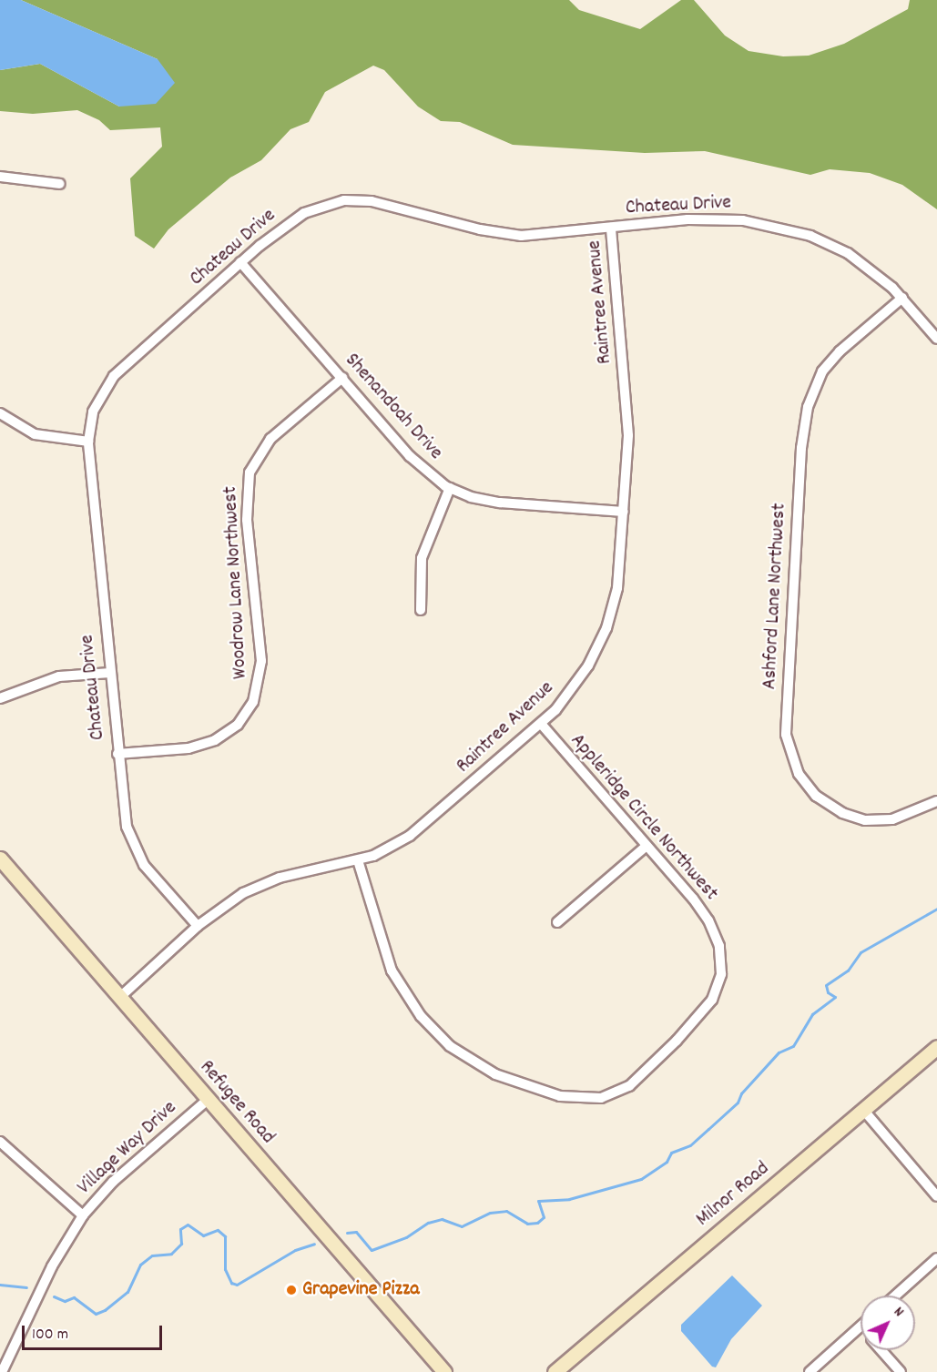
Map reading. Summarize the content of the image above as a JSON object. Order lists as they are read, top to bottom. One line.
{"streets":{"main road":["Refugee Road","Milnor Road"],"street":["Chateau Drive","Raintree Avenue","Shenandoah Drive","Woodrow Lane Northwest","Ashford Lane Northwest","Appleridge Circle Northwest","Village Way Drive"]},"crossings":[["Chateau Drive","Raintree Avenue"],["Chateau Drive","Shenandoah Drive"],["Chateau Drive","Woodrow Lane Northwest"],["Chateau Drive","Ashford Lane Northwest"],["Raintree Avenue","Shenandoah Drive"],["Raintree Avenue","Appleridge Circle Northwest"],["Raintree Avenue","Refugee Road"],["Shenandoah Drive","Woodrow Lane Northwest"],["Refugee Road","Village Way Drive"]],"places":["Grapevine Pizza"],"scale_bar":"100 m","north":"top right"}
